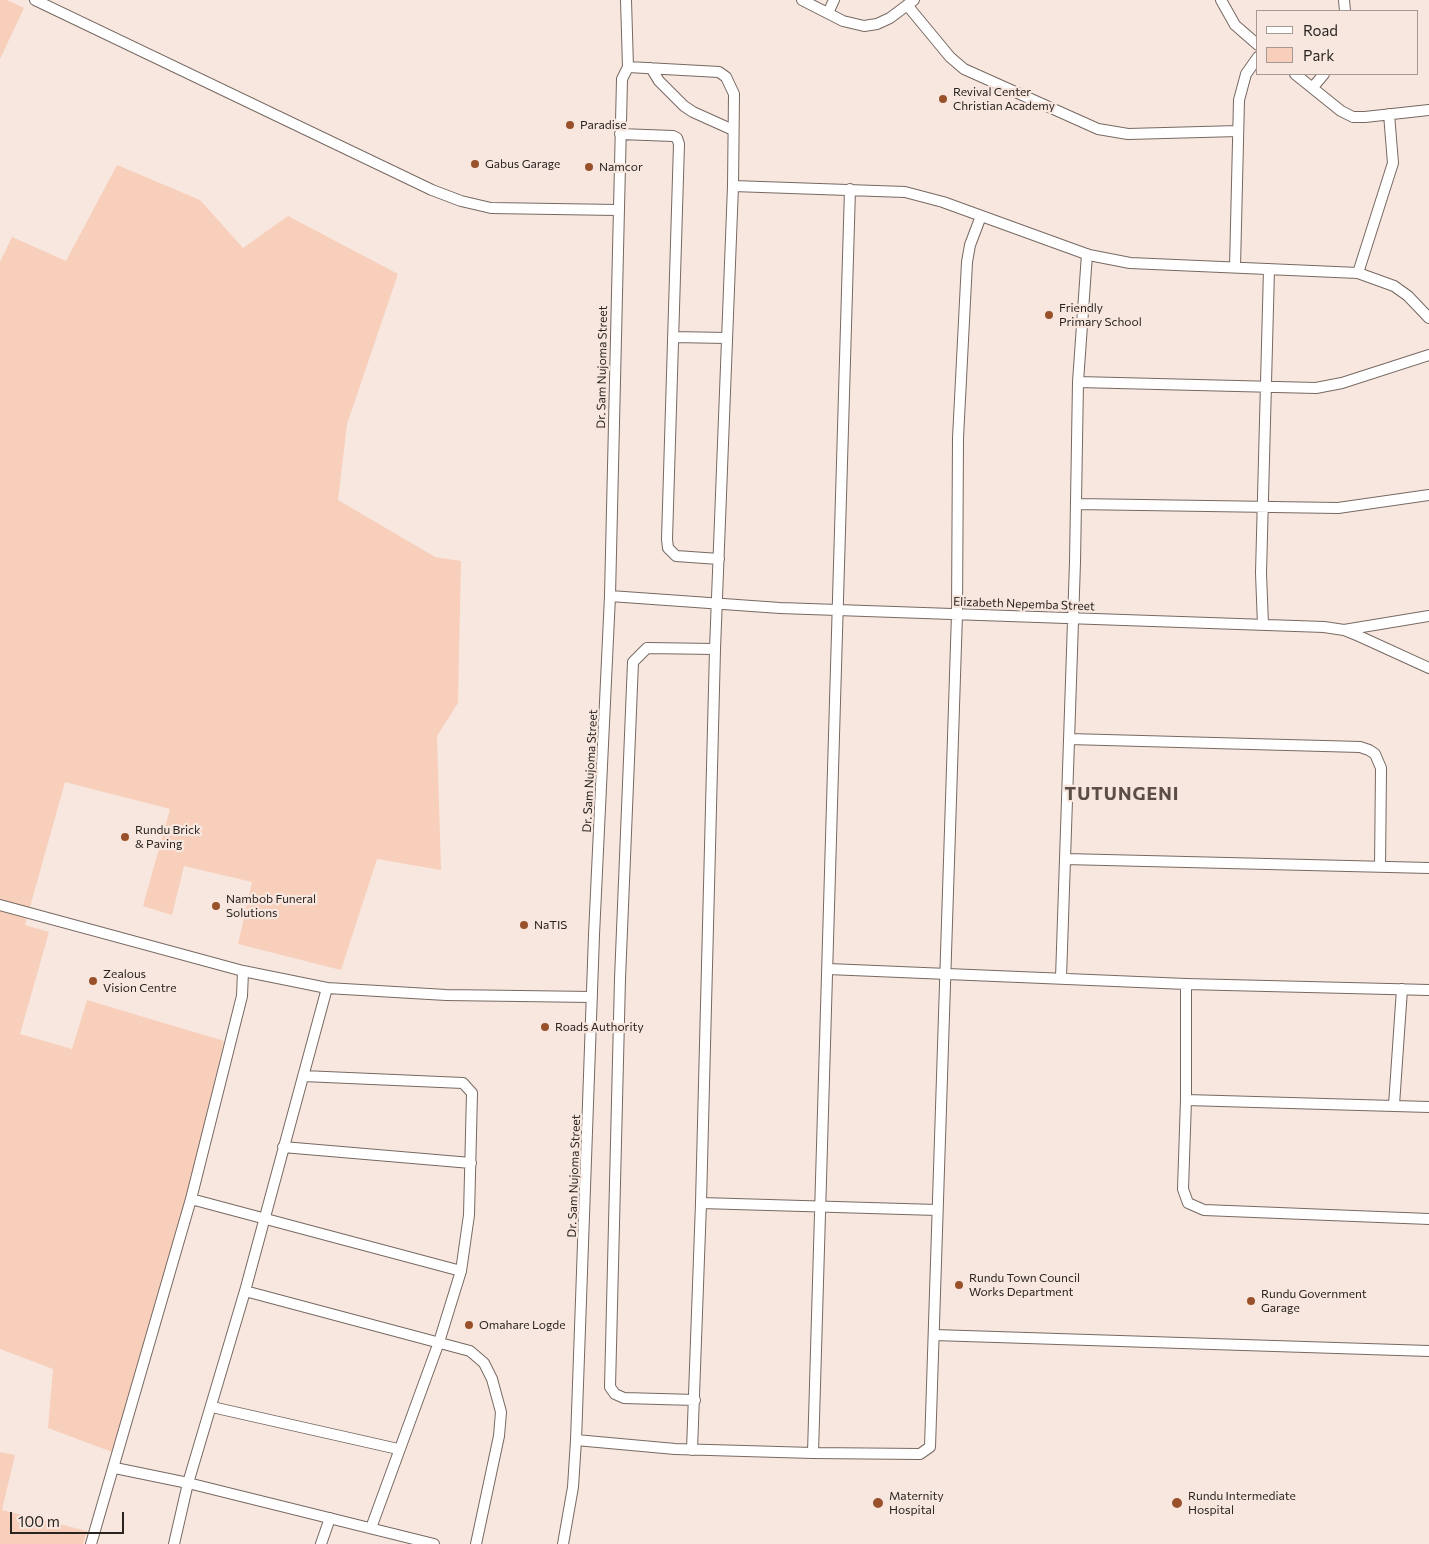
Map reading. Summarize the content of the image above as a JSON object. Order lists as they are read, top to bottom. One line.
{"streets":{"street":["Dr. Sam Nujoma Street","Elizabeth Nepemba Street"]},"crossings":[["Dr. Sam Nujoma Street","Elizabeth Nepemba Street"]],"districts":["TUTUNGENI"],"places":["Revival Center Christian Academy","Paradise","Gabus Garage","Namcor","Friendly Primary School","Rundu Brick & Paving","Nambob Funeral Solutions","NaTIS","Zealous Vision Centre","Roads Authority","Rundu Town Council Works Department","Rundu Government Garage","Omahare Logde","Maternity Hospital","Rundu Intermediate Hospital"],"legend":["Road","Park"],"scale_bar":"100 m"}
